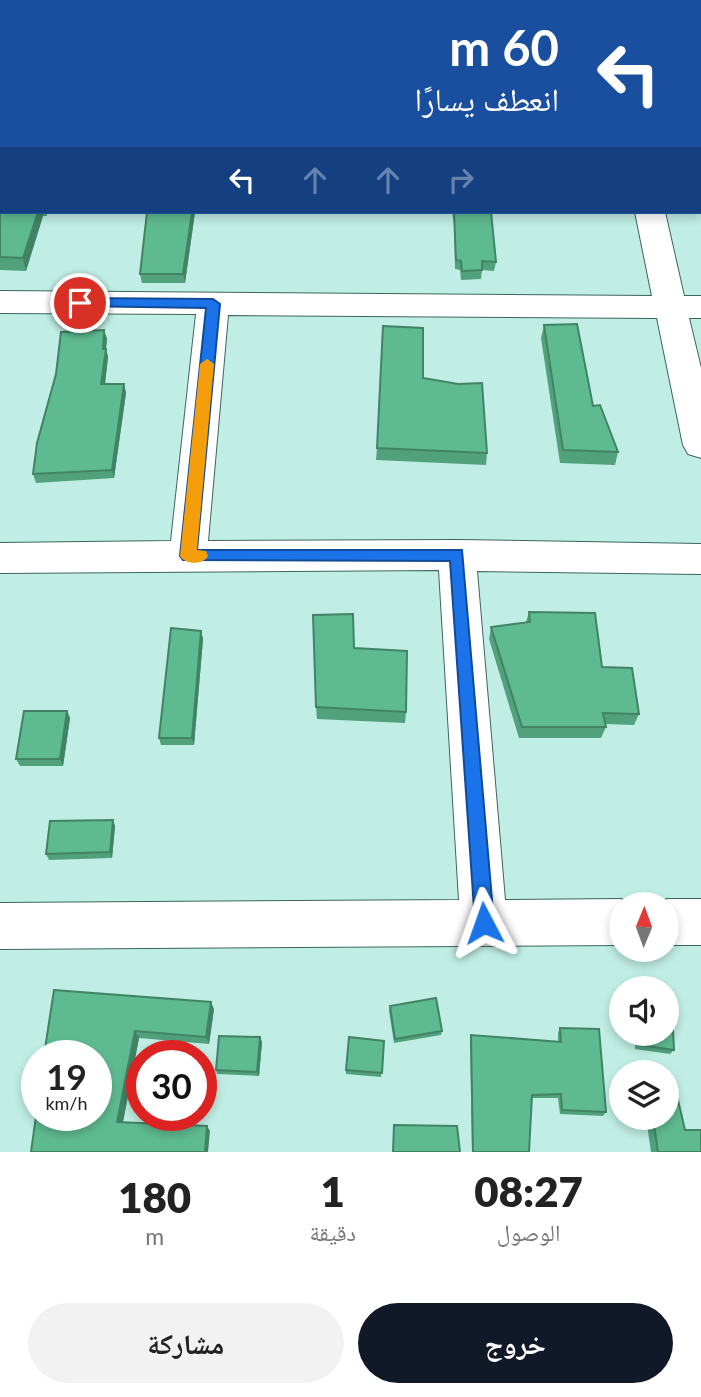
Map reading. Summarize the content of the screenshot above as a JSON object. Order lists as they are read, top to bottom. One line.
{"north":"top","page":{"turn":["60 m","انعطف يسارًا"],"speed":"19 km/h","limit":"30","eta":["08:27","الوصول","1","دقيقة","180","m"],"buttons":["خروج","مشاركة"]}}
